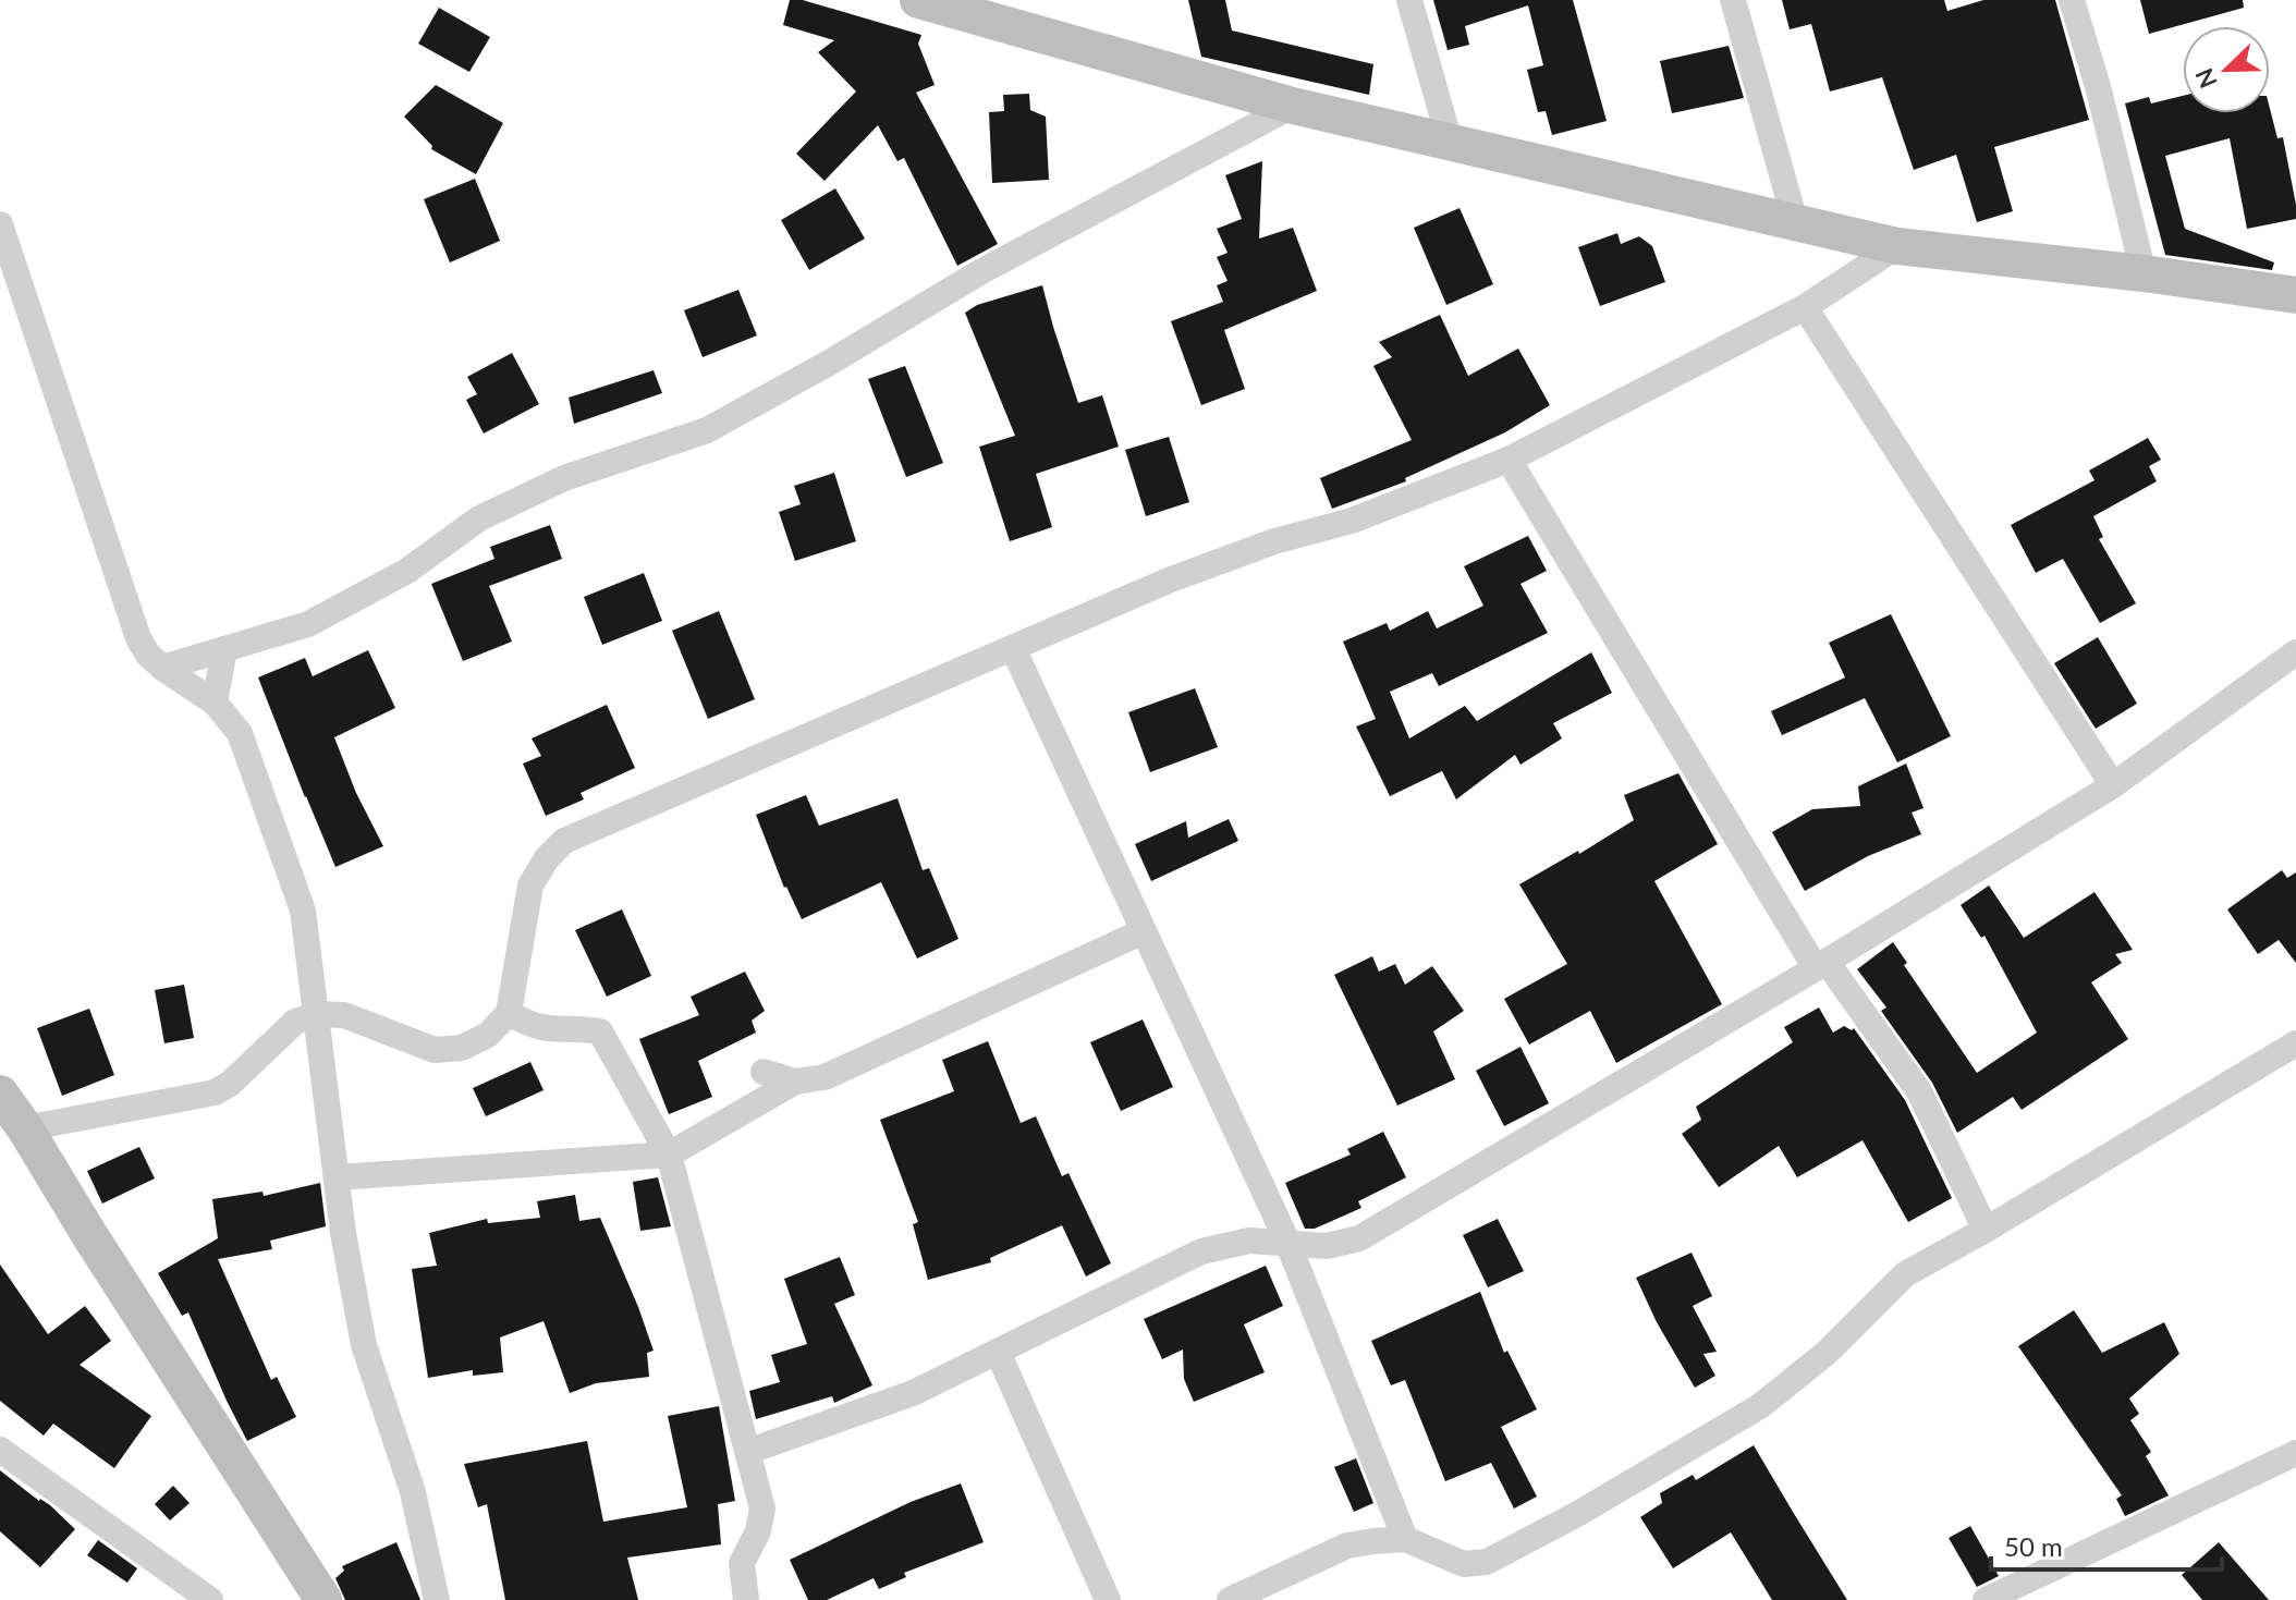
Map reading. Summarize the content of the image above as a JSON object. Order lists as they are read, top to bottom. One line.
{"scale_bar":"50 m","north":"bottom left"}
